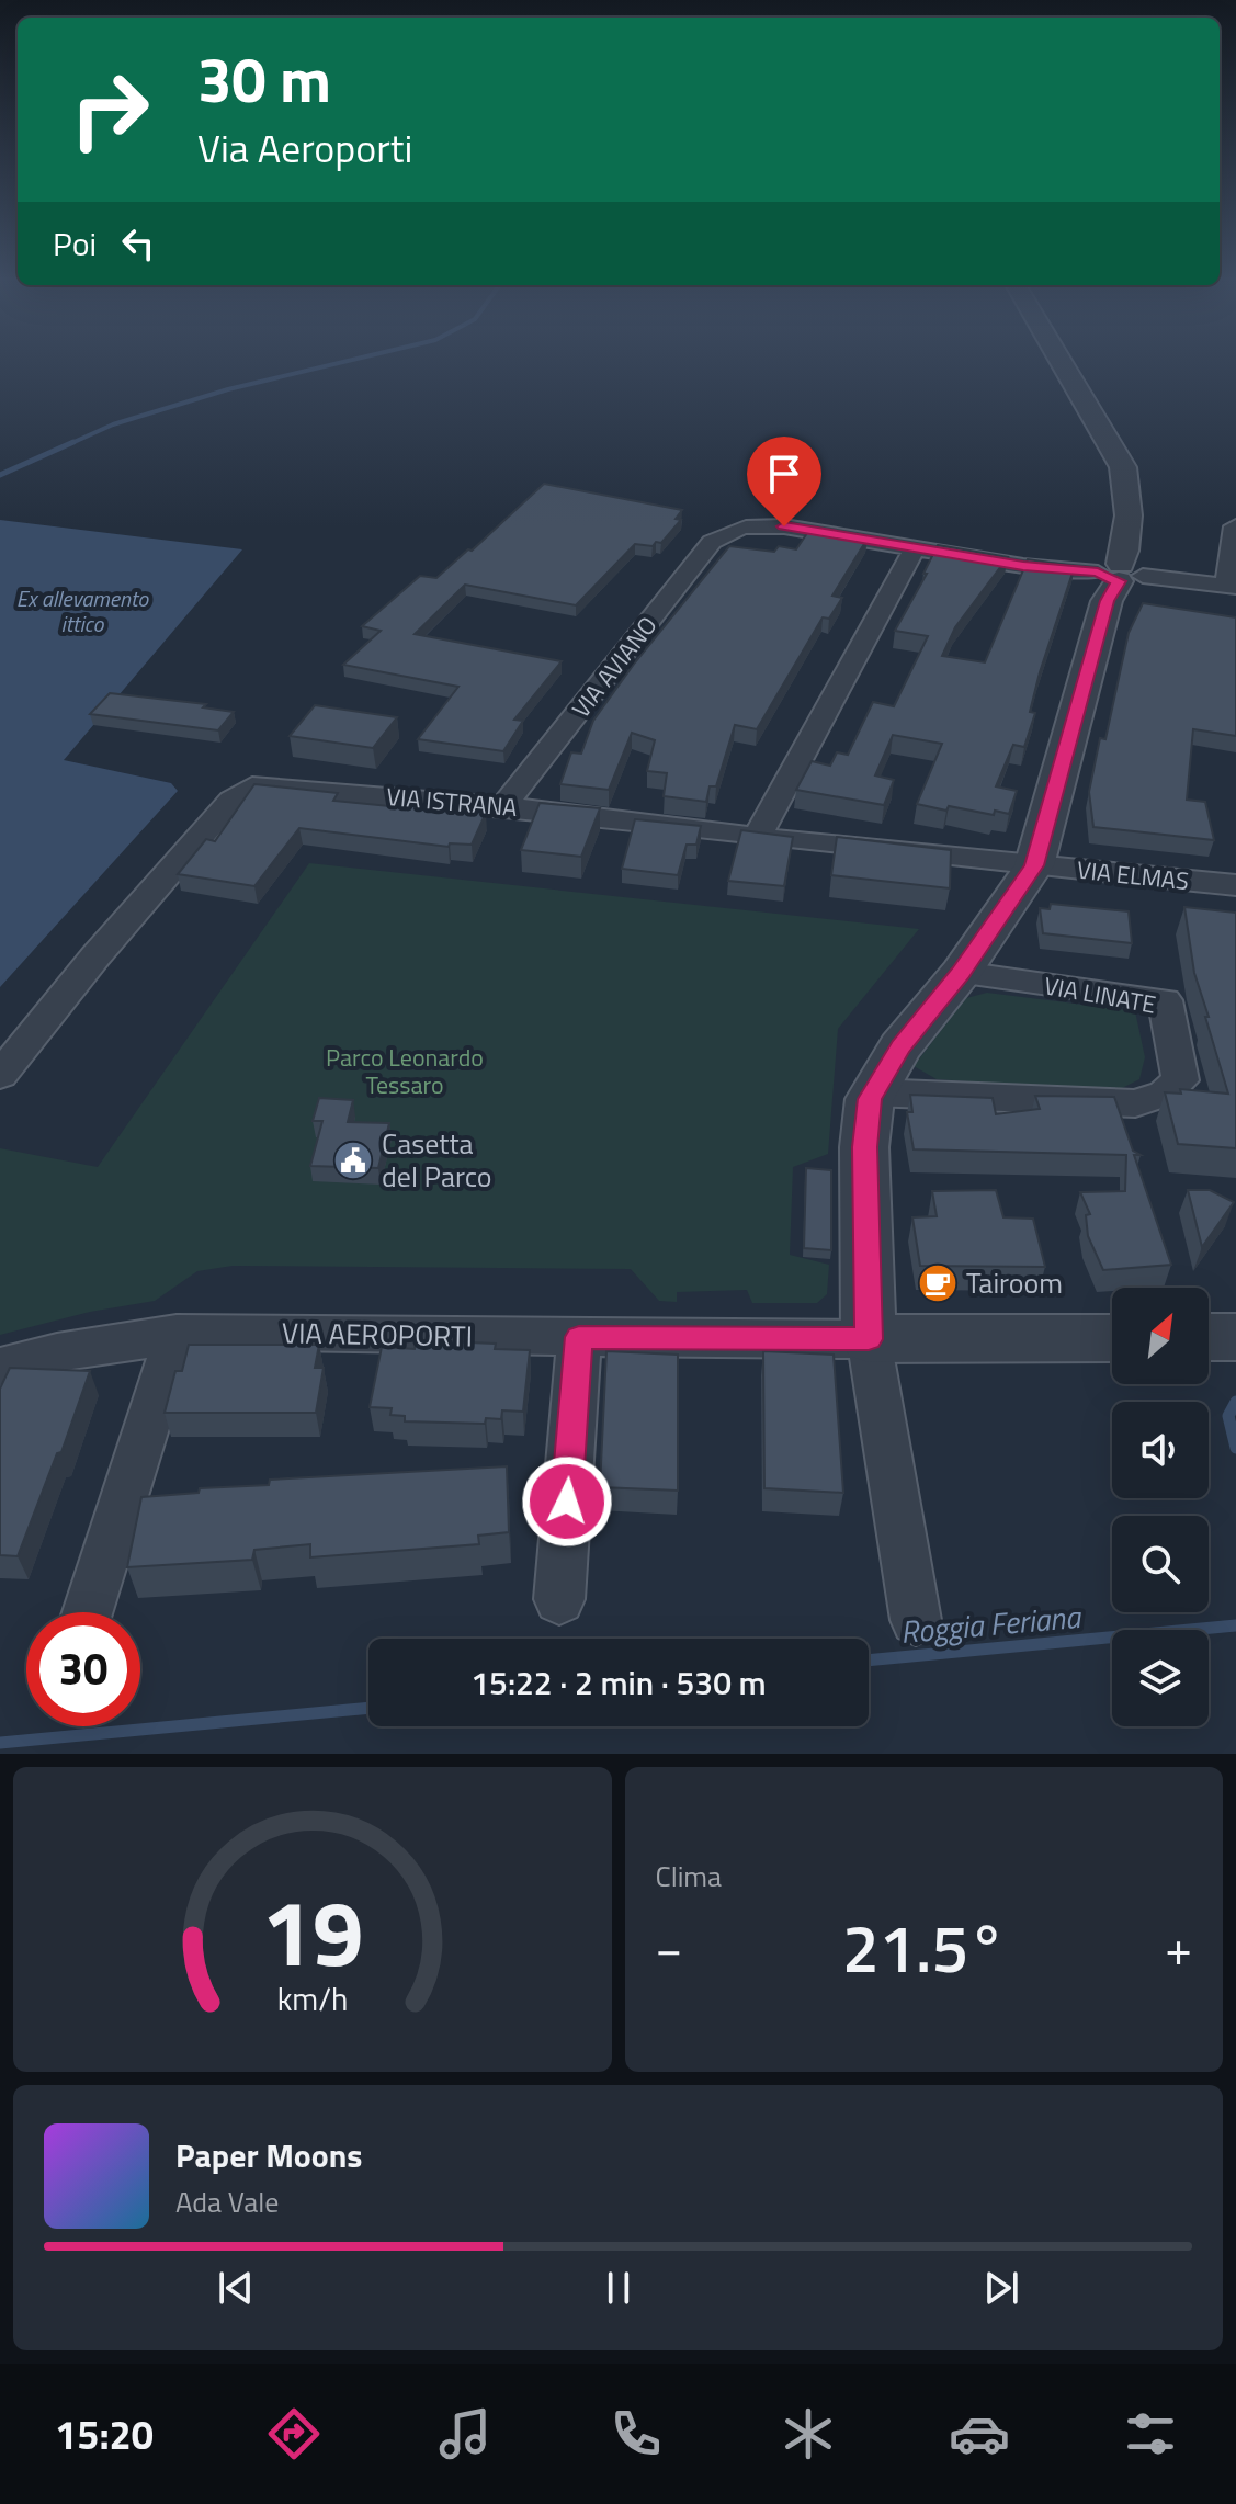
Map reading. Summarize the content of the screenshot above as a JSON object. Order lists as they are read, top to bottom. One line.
{"streets":{"street":["VIA AVIANO","VIA ISTRANA","VIA ELMAS","VIA LINATE","VIA AEROPORTI"]},"crossings":[["VIA AVIANO","VIA ISTRANA"],["VIA ISTRANA","VIA ELMAS"]],"water":["Ex allevamento ittico","Roggia Feriana"],"parks":["Parco Leonardo Tessaro"],"places":{"public building":["Casetta del Parco"],"cafe":["Tairoom"]},"north":"top right","page":{"turn":["30 m","Via Aeroporti"],"then":"Poi","limit":"30","trip":"15:22 · 2 min · 530 m","tile":"Clima","heat":["−","21.5°","+"],"song":["Paper Moons","Ada Vale"],"tabs":"15:20","gauge":["19","km/h"]}}
